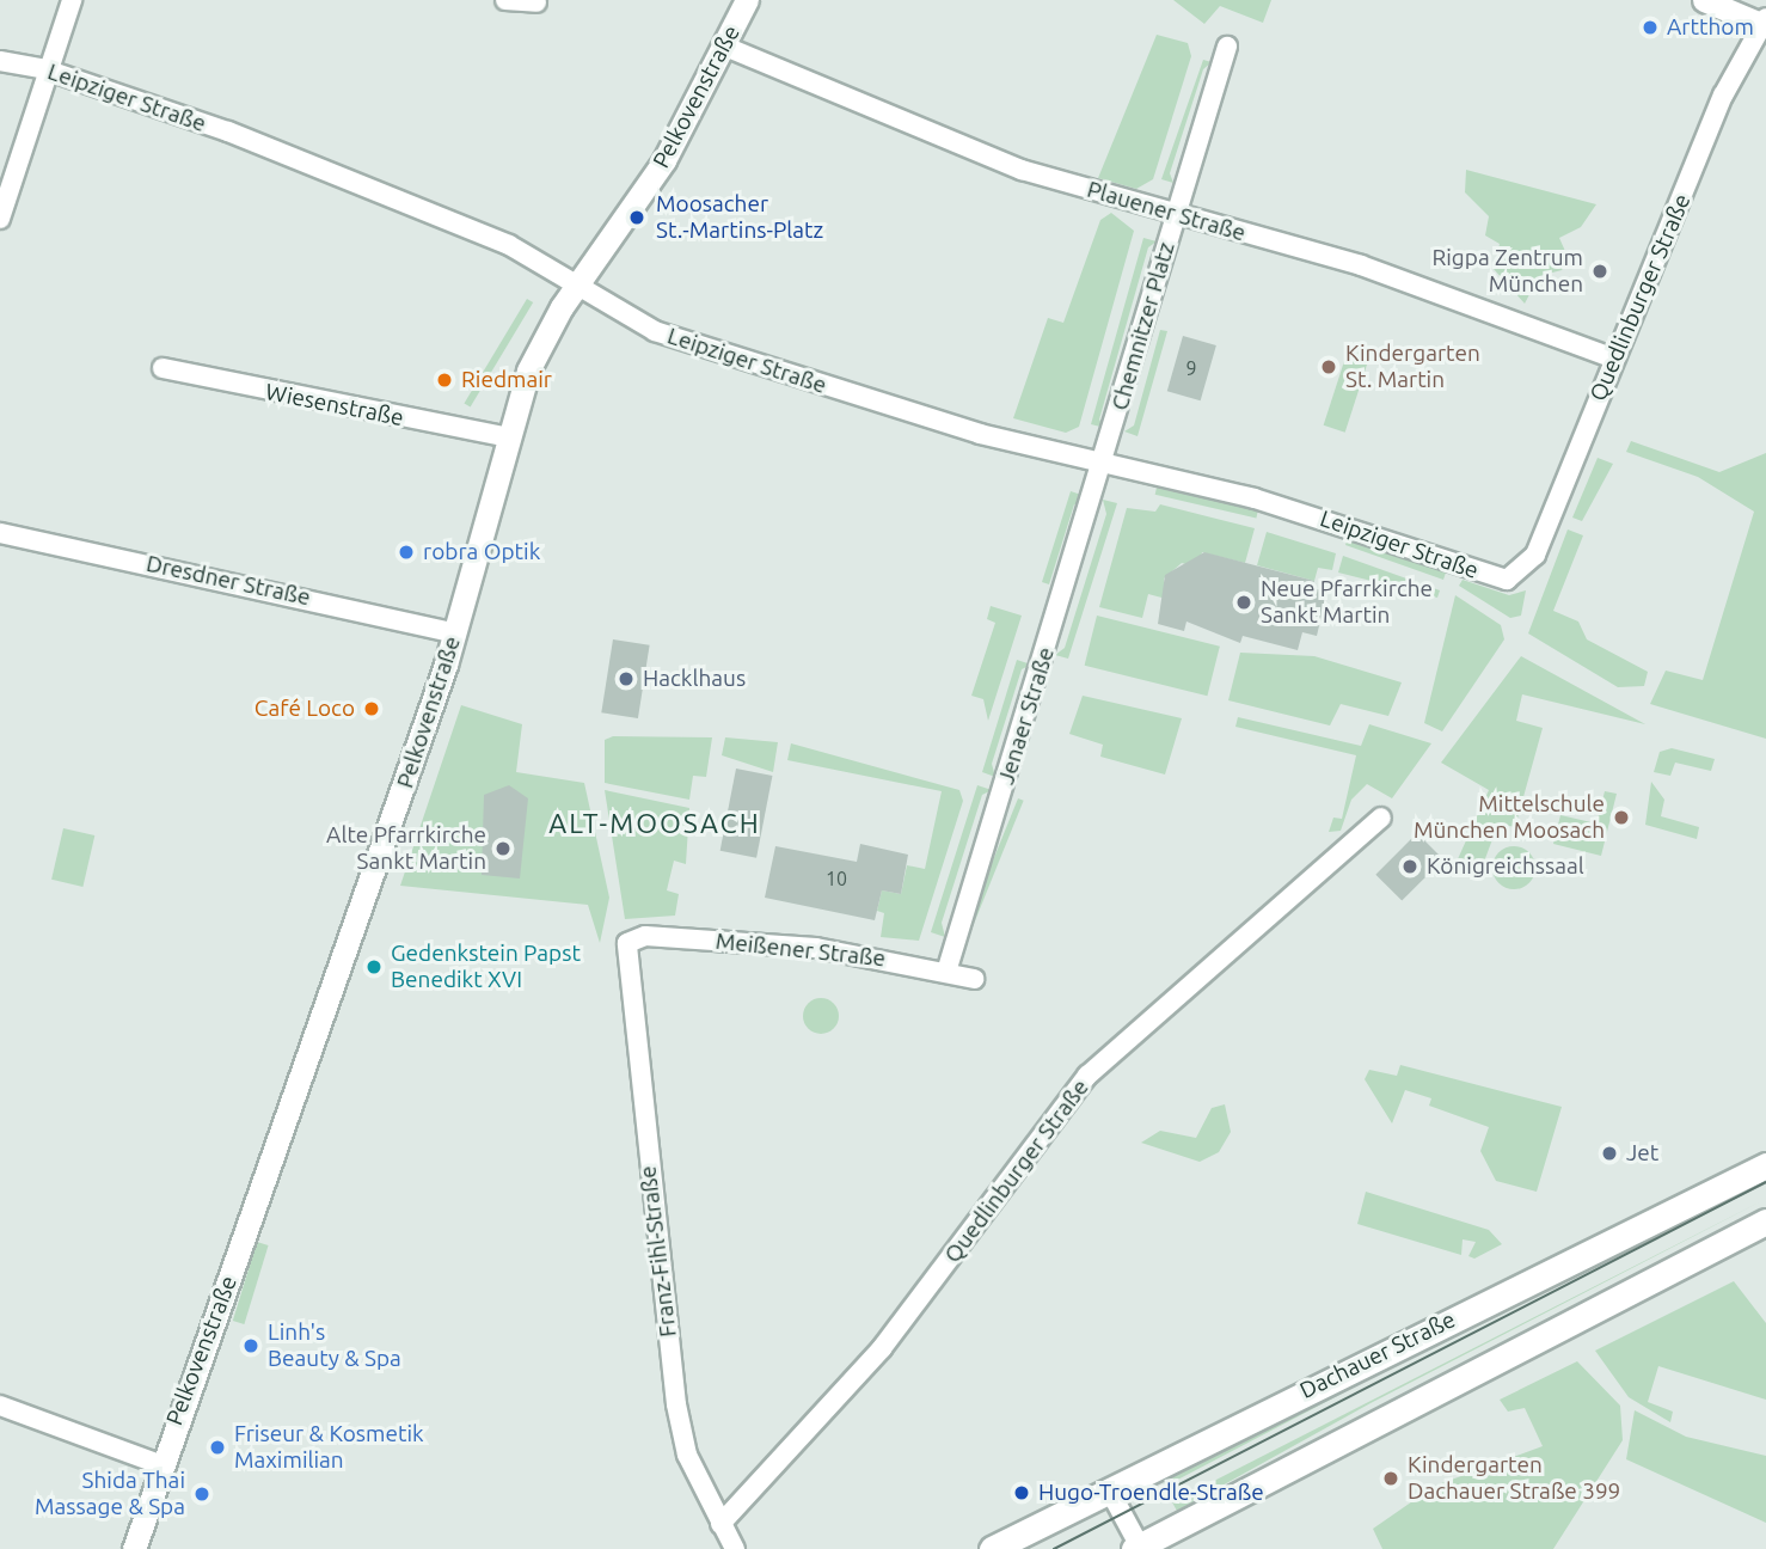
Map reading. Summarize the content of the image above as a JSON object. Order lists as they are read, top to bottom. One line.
{"streets":{"main road":["Dachauer Straße"],"street":["Pelkovenstraße","Leipziger Straße","Plauener Straße","Quedlinburger Straße","Chemnitzer Platz","Wiesenstraße","Dresdner Straße","Jenaer Straße","Meißener Straße","Franz-Fihl-Straße"]},"crossings":[["Pelkovenstraße","Leipziger Straße"],["Pelkovenstraße","Plauener Straße"],["Pelkovenstraße","Wiesenstraße"],["Pelkovenstraße","Dresdner Straße"],["Leipziger Straße","Quedlinburger Straße"],["Leipziger Straße","Chemnitzer Platz"],["Leipziger Straße","Jenaer Straße"],["Plauener Straße","Quedlinburger Straße"],["Plauener Straße","Chemnitzer Platz"],["Quedlinburger Straße","Franz-Fihl-Straße"],["Chemnitzer Platz","Jenaer Straße"],["Jenaer Straße","Meißener Straße"],["Meißener Straße","Franz-Fihl-Straße"]],"districts":["ALT-MOOSACH"],"places":["Artthom","Moosacher St.-Martins-Platz","Rigpa Zentrum München","Kindergarten St. Martin","Riedmair","robra Optik","Neue Pfarrkirche Sankt Martin","Hacklhaus","Café Loco","Mittelschule München Moosach","Alte Pfarrkirche Sankt Martin","Königreichssaal","Gedenkstein Papst Benedikt XVI","Jet","Linh's Beauty & Spa","Friseur & Kosmetik Maximilian","Kindergarten Dachauer Straße 399","Hugo-Troendle-Straße","Shida Thai Massage & Spa"],"house_numbers":["9","10"]}
